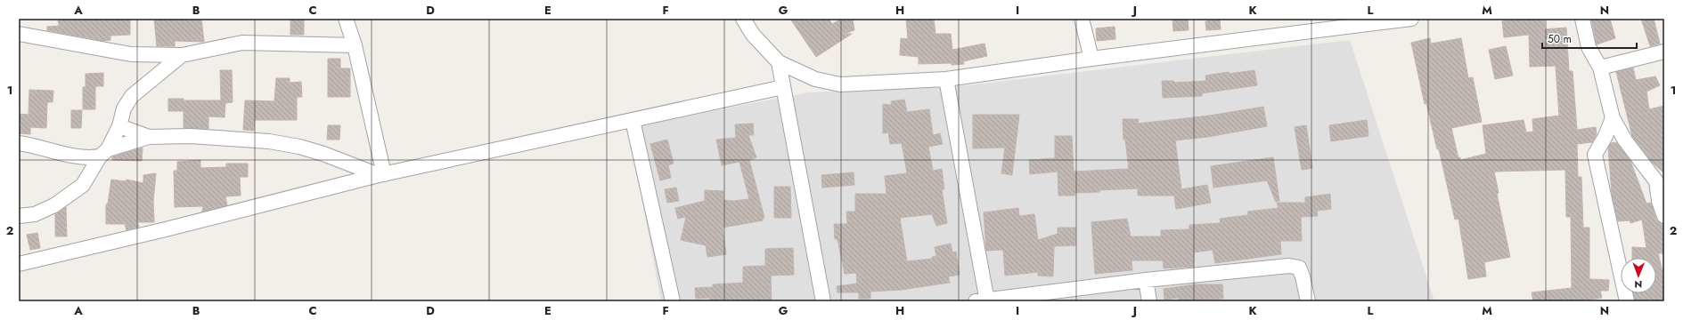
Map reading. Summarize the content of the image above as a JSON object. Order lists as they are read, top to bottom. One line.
{"scale_bar":"50 m","north":"bottom","grid":{"columns":["A","B","C","D","E","F","G","H","I","J","K","L","M","N"],"rows":["1","2"]}}
